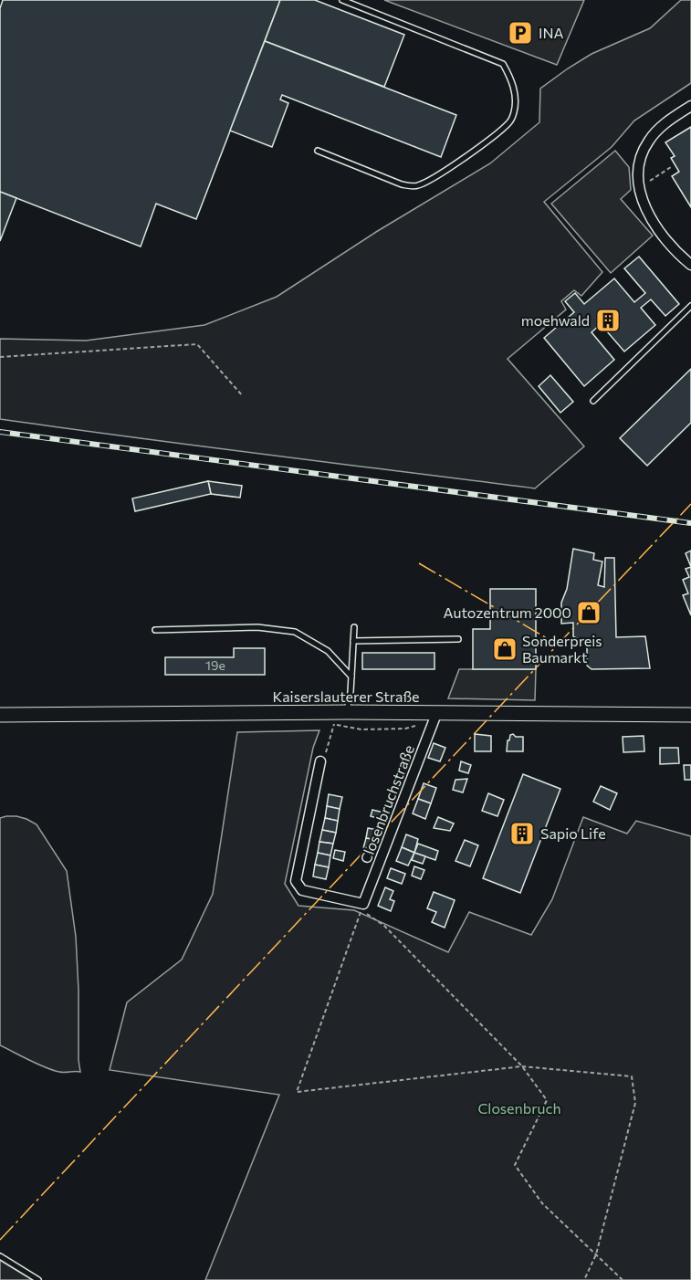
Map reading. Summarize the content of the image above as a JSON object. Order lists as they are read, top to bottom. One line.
{"streets":{"main road":["Kaiserslauterer Straße"],"street":["Closenbruchstraße"]},"crossings":[["Kaiserslauterer Straße","Closenbruchstraße"]],"parks":["Closenbruch"],"places":{"parking":["INA"],"building":["moehwald","Sapio Life"],"shop":["Autozentrum 2000","Sonderpreis Baumarkt"]},"house_numbers":["19e"]}
